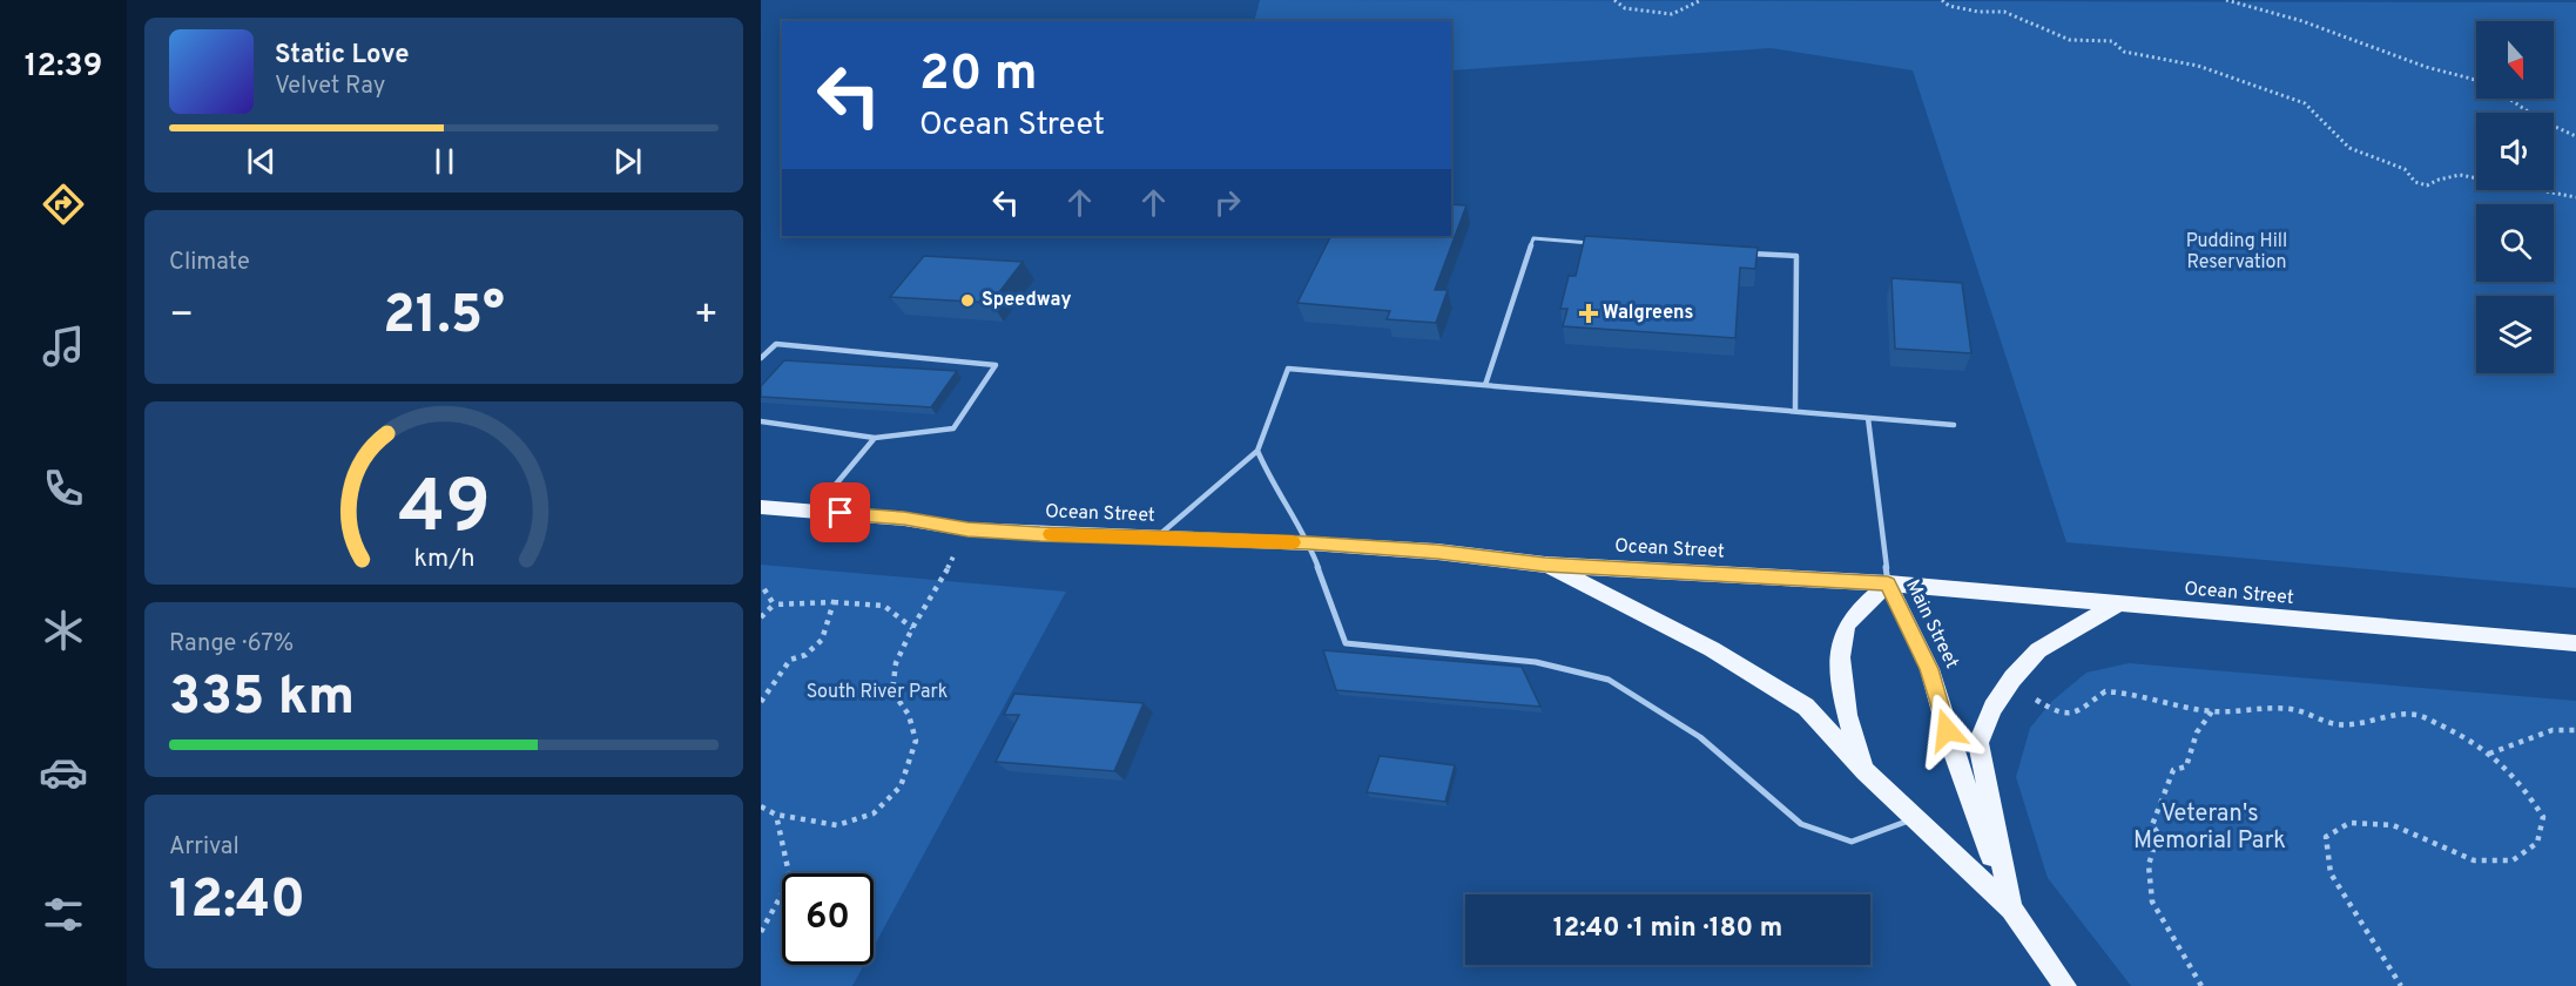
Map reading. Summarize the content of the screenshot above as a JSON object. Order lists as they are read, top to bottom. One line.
{"streets":{"main road":["Ocean Street","Main Street"]},"crossings":[["Ocean Street","Main Street"]],"parks":["Pudding Hill Reservation","South River Park","Veteran's Memorial Park"],"places":{"other":["Speedway"],"health":["Walgreens"]},"north":"bottom","page":{"tabs":"12:39","turn":["20 m","Ocean Street"],"song":["Static Love","Velvet Ray"],"tile":["Climate",["Range · 67%","335 km"],["Arrival","12:40"]],"heat":["−","21.5°","+"],"limit":"60","trip":"12:40 · 1 min · 180 m","gauge":["49","km/h"]}}
